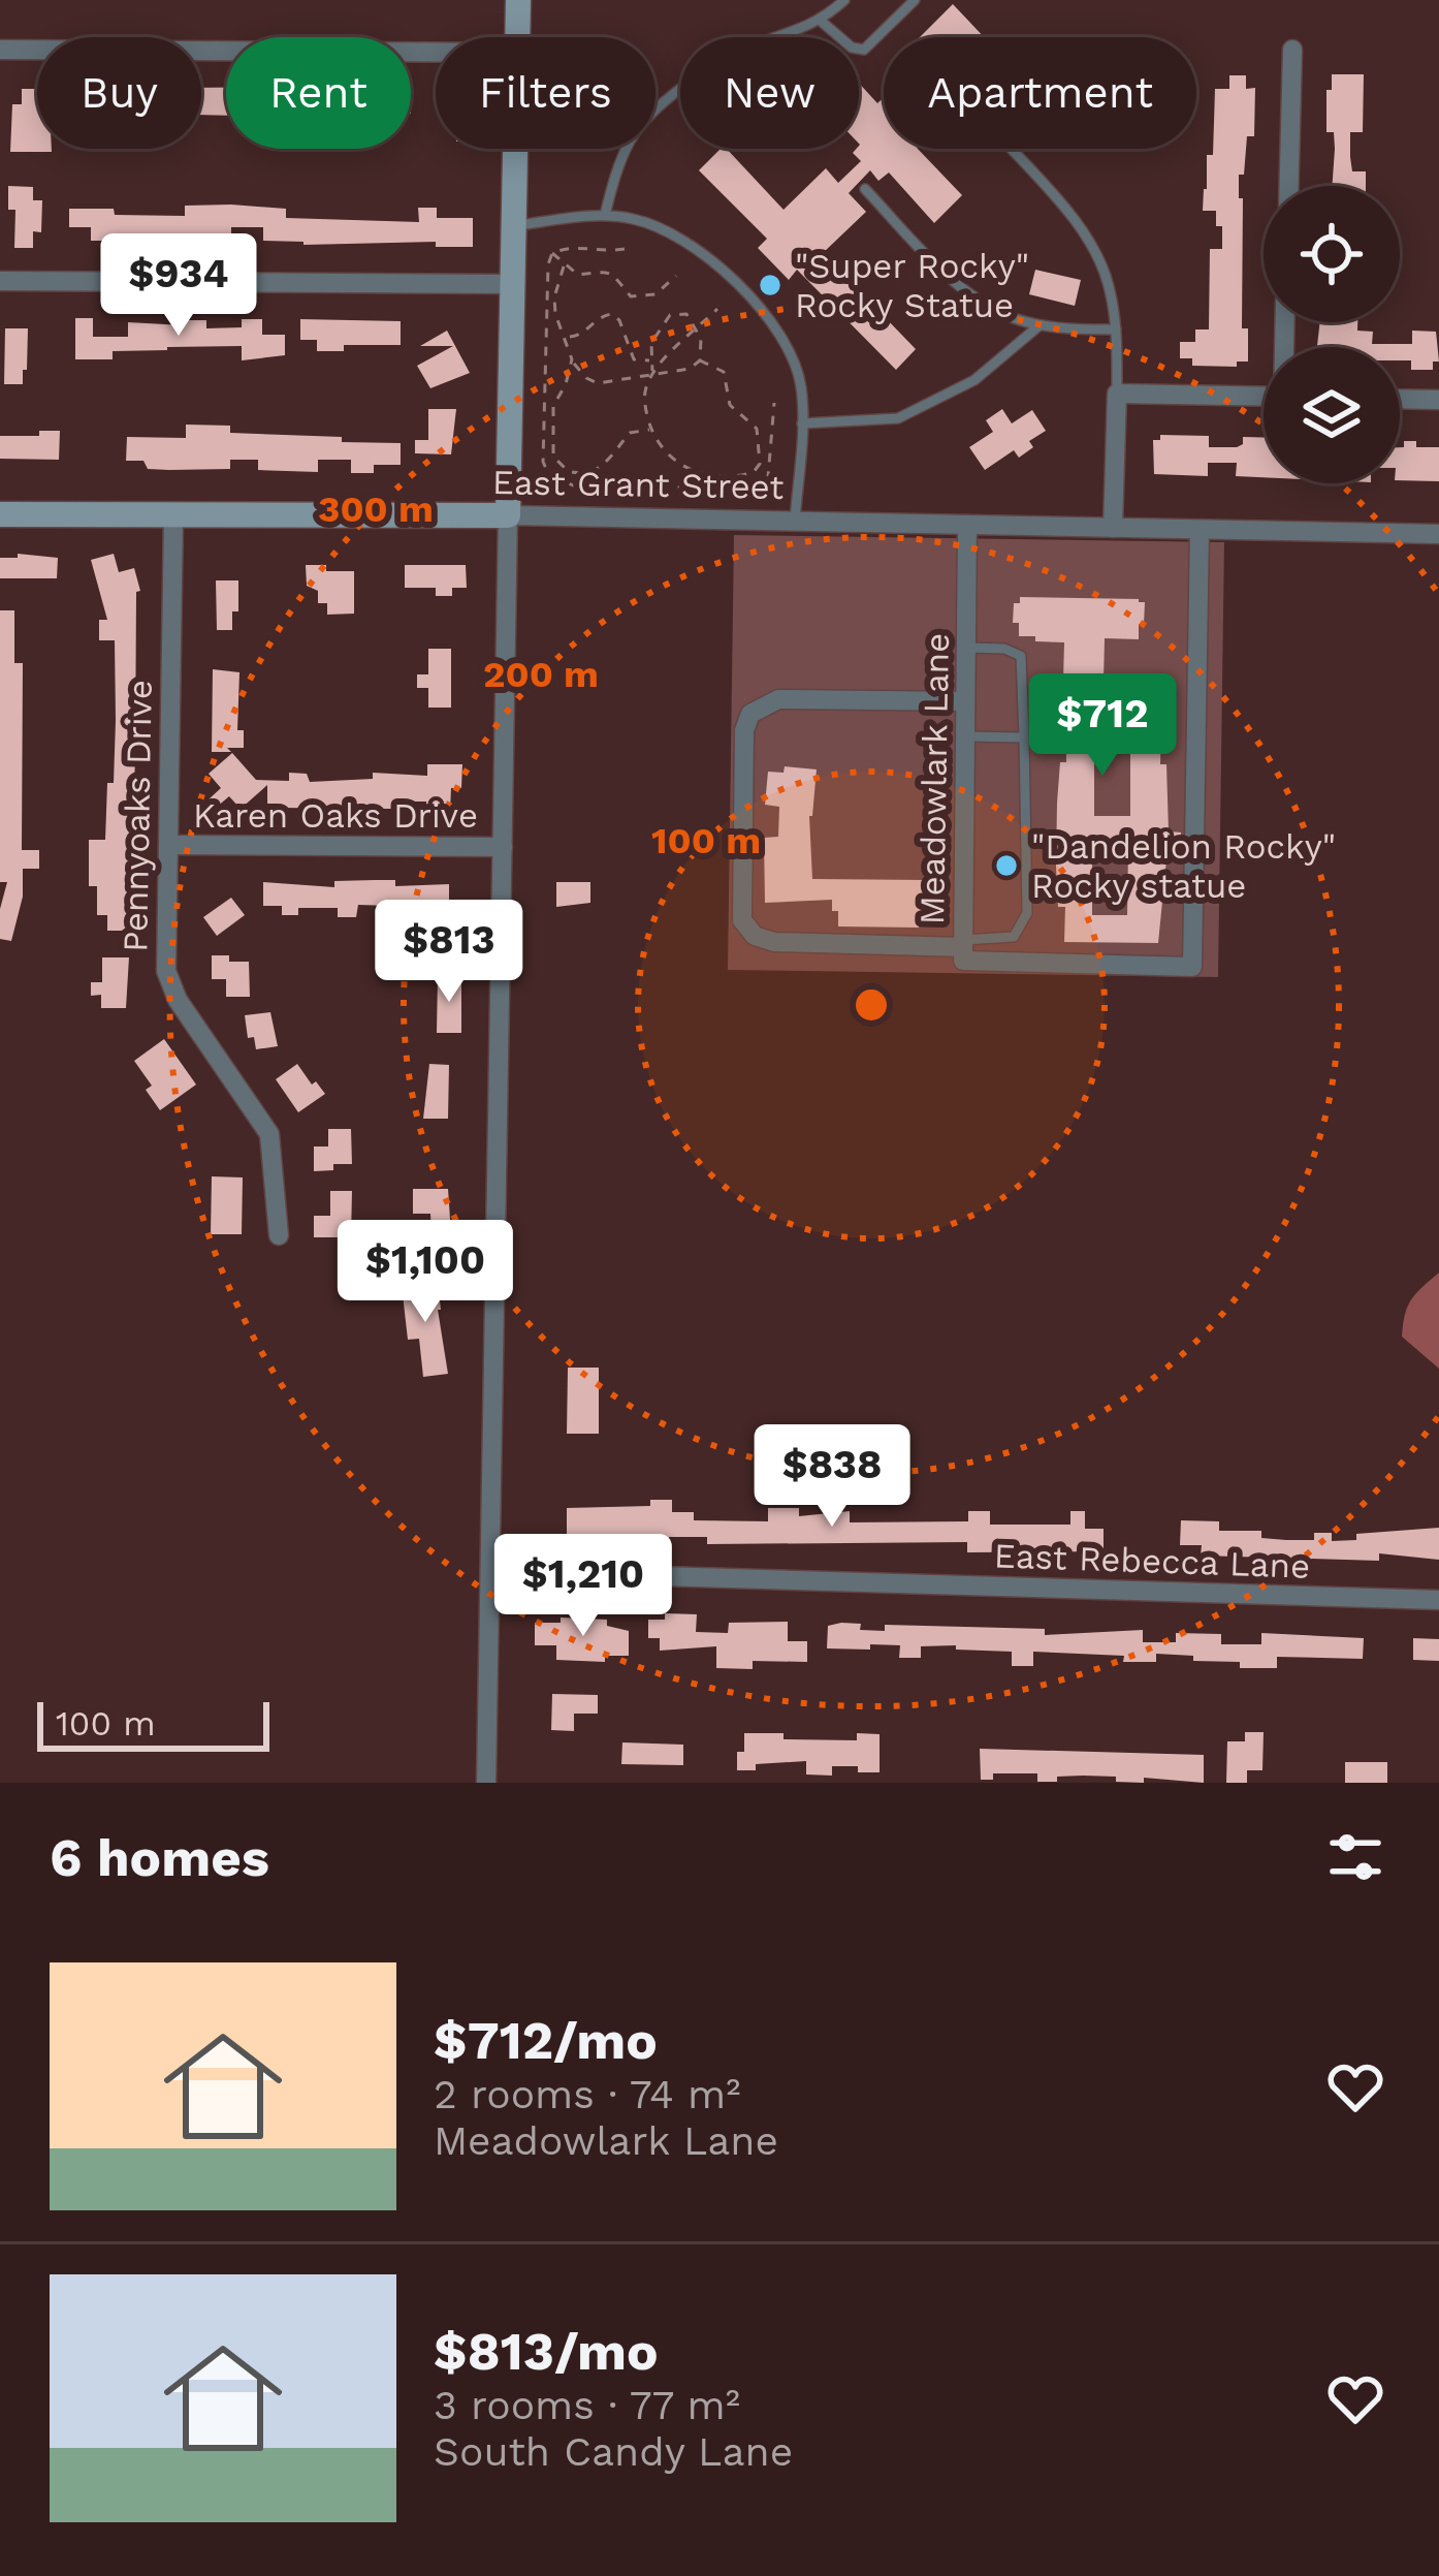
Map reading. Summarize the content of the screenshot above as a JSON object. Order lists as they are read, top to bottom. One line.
{"streets":{"main road":["East Grant Street"],"street":["Meadowlark Lane","Karen Oaks Drive","Pennyoaks Drive","East Rebecca Lane"]},"crossings":[["East Grant Street","Meadowlark Lane"],["East Grant Street","Pennyoaks Drive"],["Karen Oaks Drive","Pennyoaks Drive"]],"places":["\"Super Rocky\" Rocky Statue","\"Dandelion Rocky\" Rocky statue"],"scale_bar":"100 m","page":{"chip":["Buy","Rent","Filters","New","Apartment"],"price":["$934","$712","$813","$1,100","$838","$1,210"],"scale":"100 m","heading":"6 homes","list":[{"name":"$712/mo","note":"2 rooms · 74 m² · Meadowlark Lane"},{"name":"$813/mo","note":"3 rooms · 77 m² · South Candy Lane"}]},"rings":["300 m","200 m","100 m"]}
